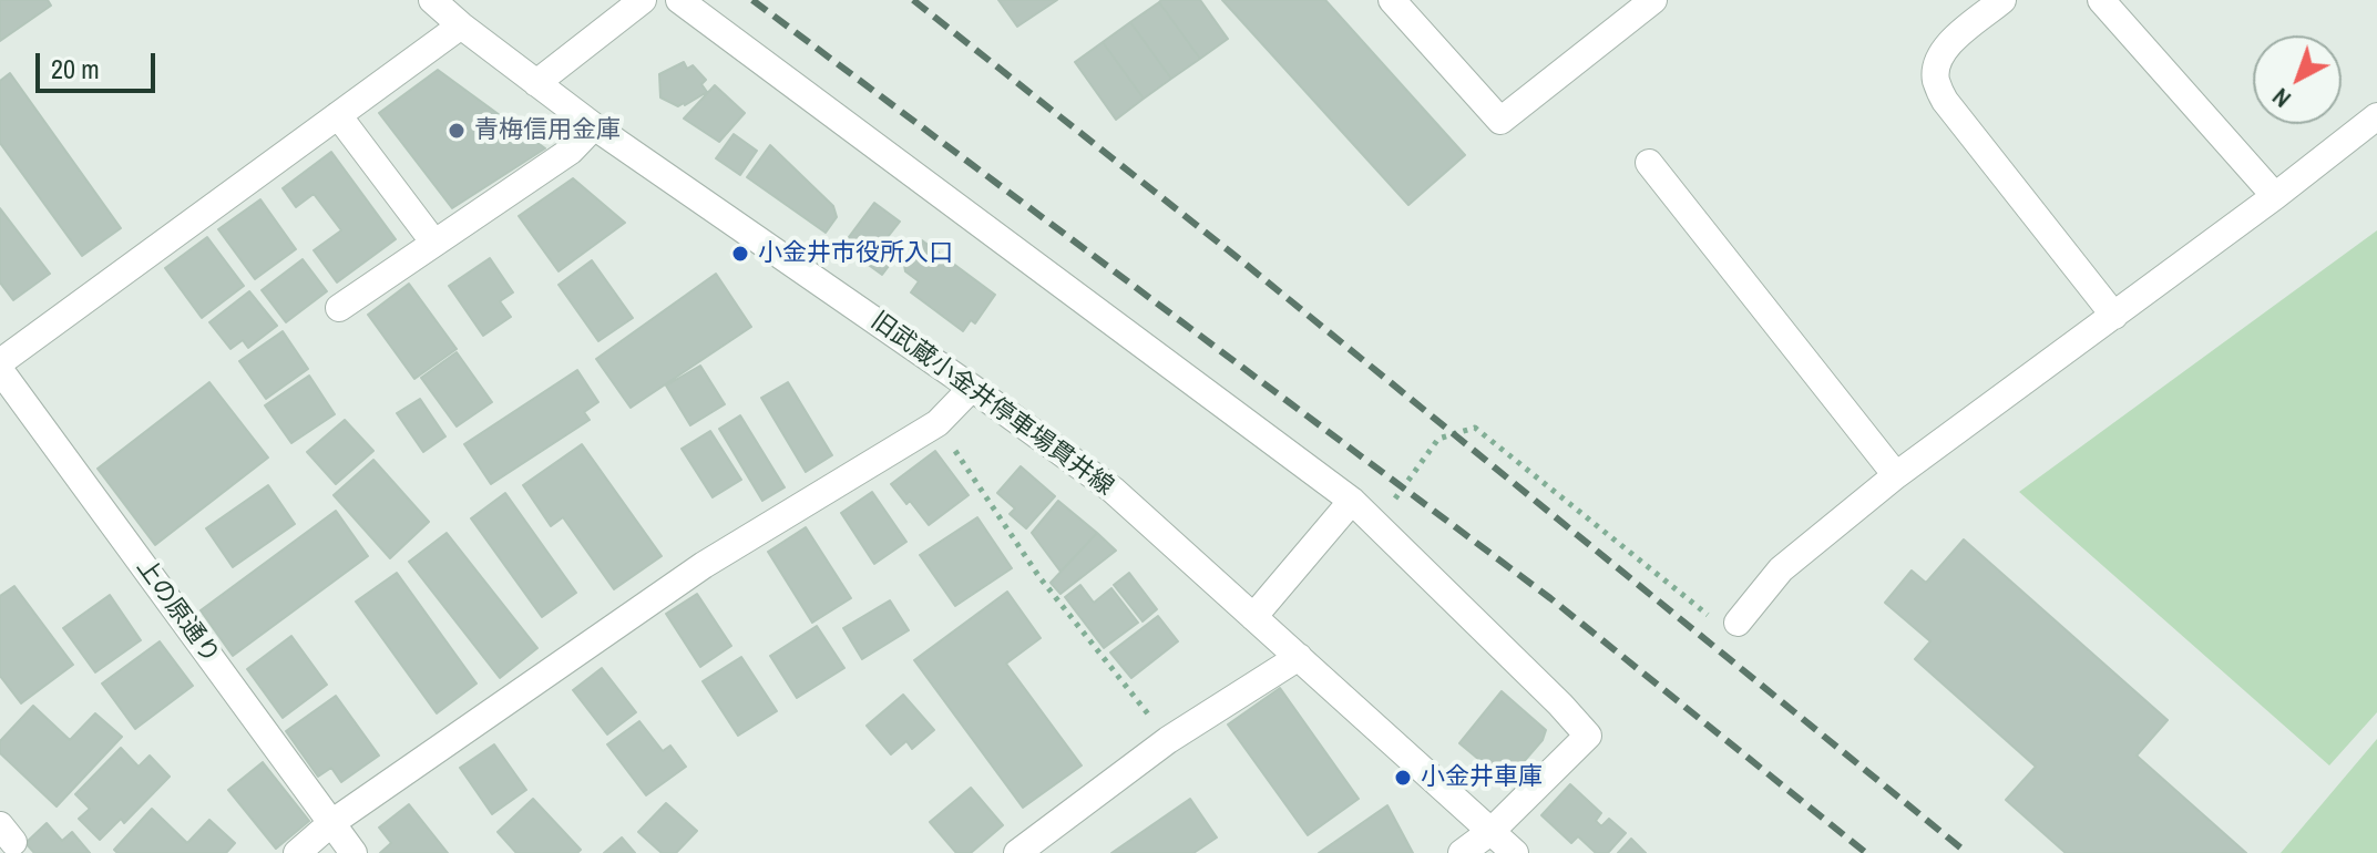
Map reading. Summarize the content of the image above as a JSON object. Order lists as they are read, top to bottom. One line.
{"streets":{"street":["旧武蔵小金井停車場貫井線","上の原通り"]},"places":["青梅信用金庫","小金井市役所入口","小金井車庫"],"scale_bar":"20 m","north":"bottom left"}
